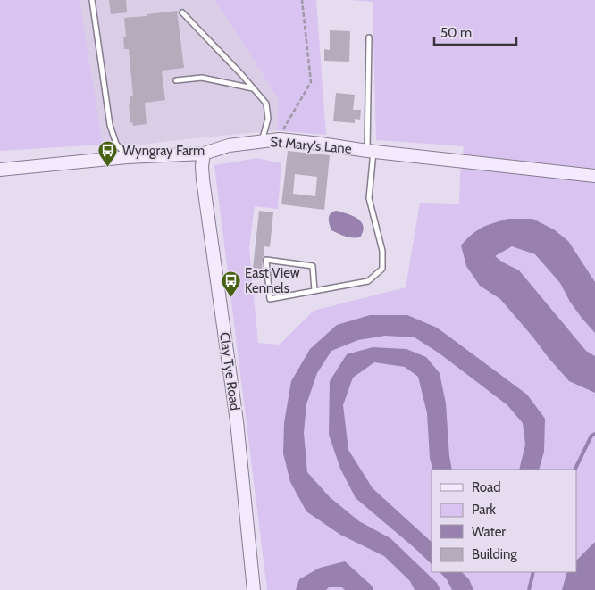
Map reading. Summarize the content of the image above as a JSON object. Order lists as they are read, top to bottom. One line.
{"streets":{"main road":["St Mary's Lane","Clay Tye Road"]},"crossings":[["St Mary's Lane","Clay Tye Road"]],"places":{"bus stop":["Wyngray Farm","East View Kennels"]},"legend":["Road","Park","Water","Building"],"scale_bar":"50 m"}
